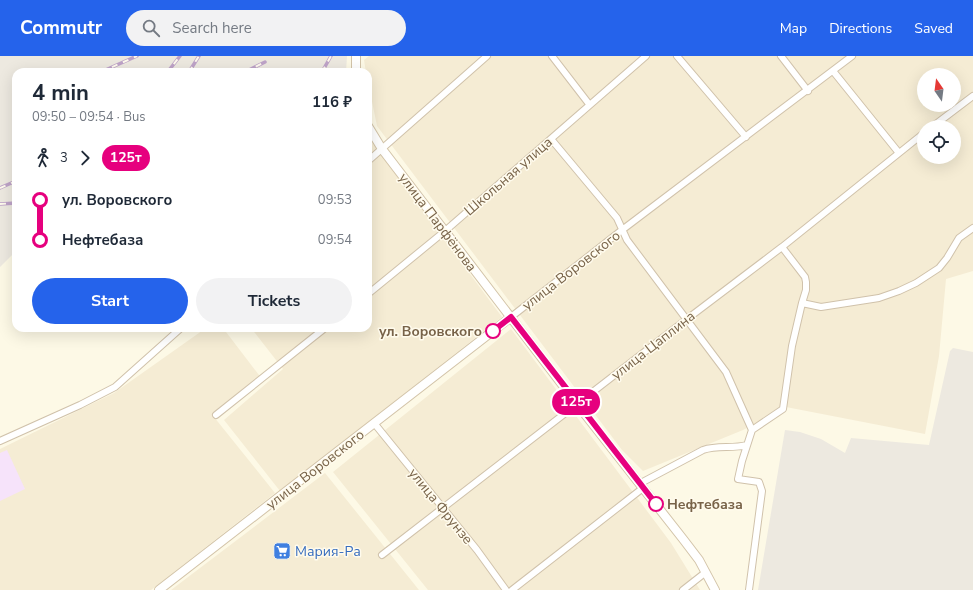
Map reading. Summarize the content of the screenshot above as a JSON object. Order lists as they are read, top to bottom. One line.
{"streets":{"main road":["улица Парфёнова","улица Воровского"],"street":["Школьная улица","улица Цаплина","улица Фрунзе"]},"crossings":[["Школьная улица","улица Парфёнова"],["улица Парфёнова","улица Воровского"],["улица Парфёнова","улица Цаплина"],["улица Воровского","улица Фрунзе"],["улица Цаплина","улица Фрунзе"]],"places":{"other":["ул. Воровского","Нефтебаза"],"supermarket":["Мария-Ра"]},"lines":["bus line 125т"],"north":"top","page":{"header":"Commutr","search":"Search here","nav":["Map","Directions","Saved"],"on_map":"125т","heading":["4 min","09:50 – 09:54 · Bus","116 ₽"],"legs":["3","125т"],"list":[{"name":"ул. Воровского","value":"09:53"},{"name":"Нефтебаза","value":"09:54"}],"buttons":["Start","Tickets"]}}
